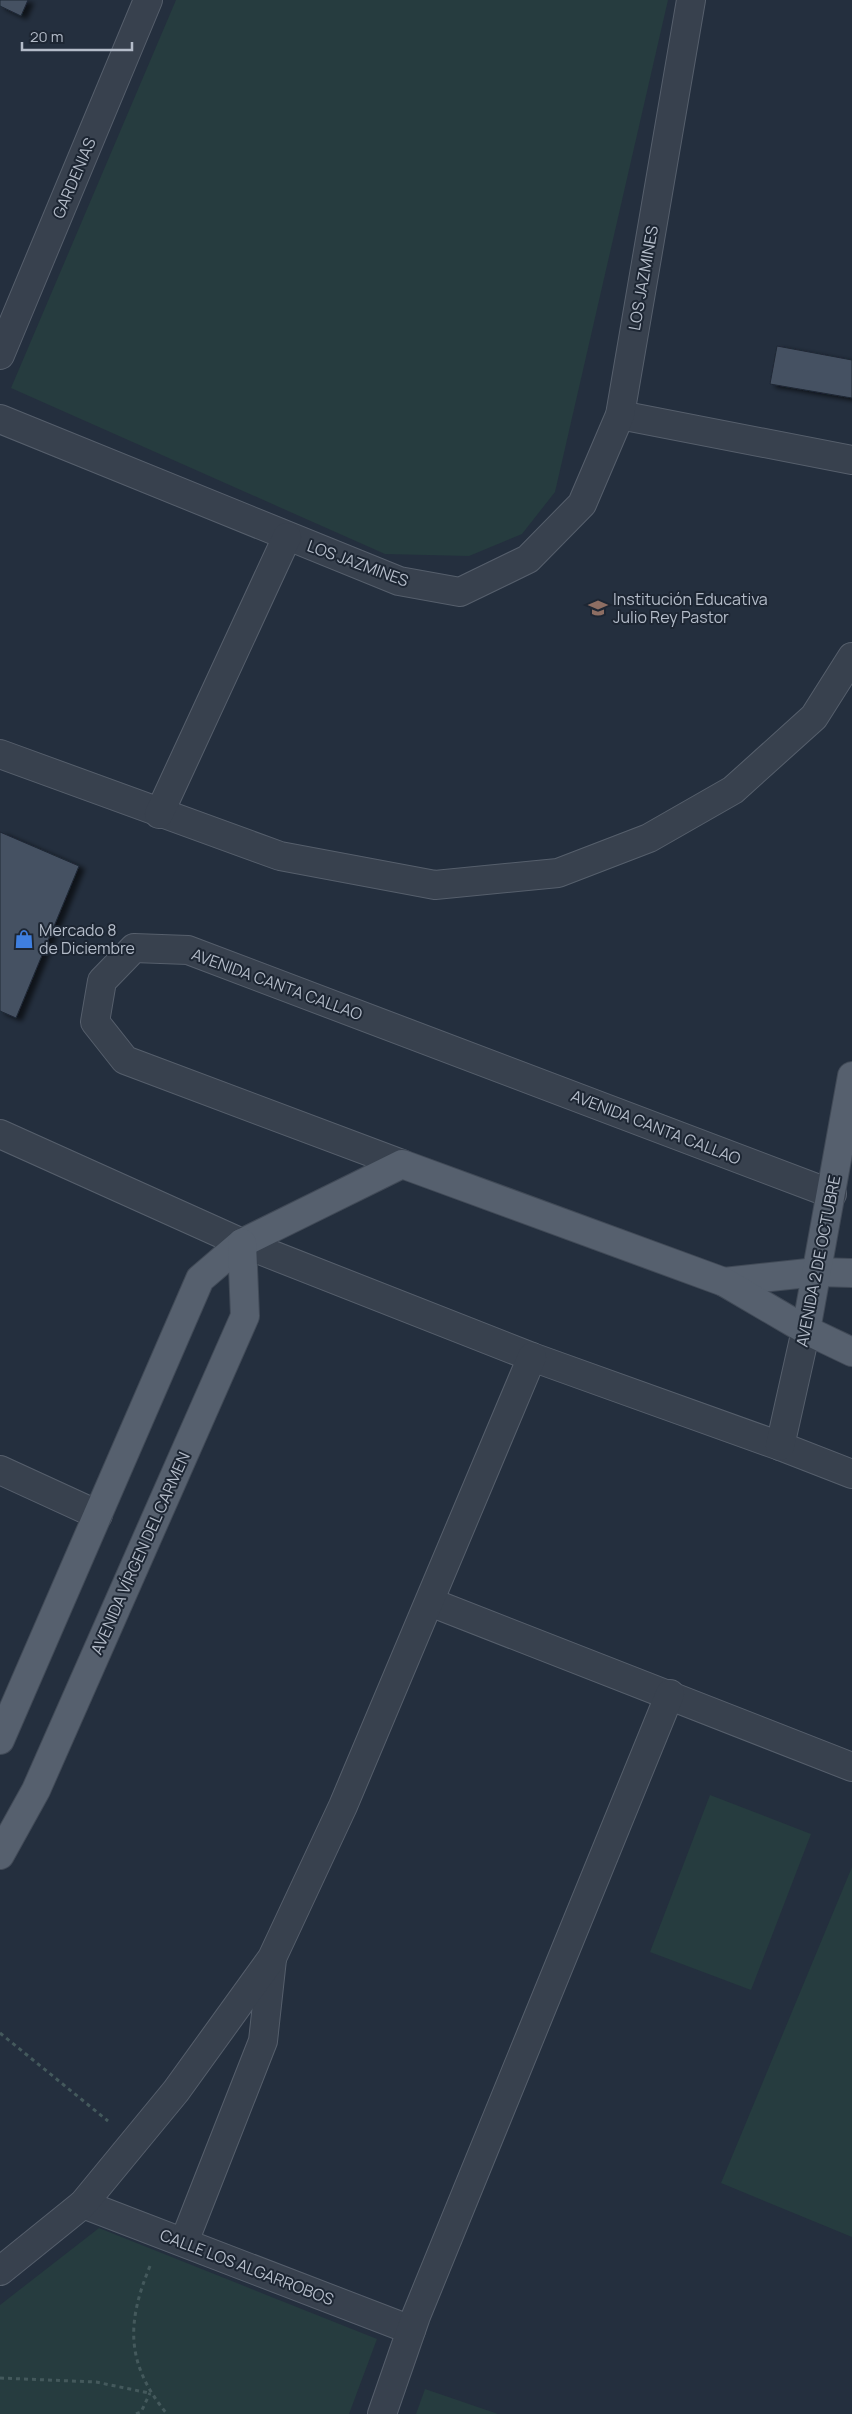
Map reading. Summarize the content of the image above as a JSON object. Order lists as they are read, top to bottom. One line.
{"streets":{"main road":["AVENIDA CANTA CALLAO","AVENIDA 2 DE OCTUBRE","AVENIDA VÍRGEN DEL CARMEN"],"street":["GARDENIAS","LOS JAZMINES","CALLE LOS ALGARROBOS"]},"crossings":[["AVENIDA CANTA CALLAO","AVENIDA 2 DE OCTUBRE"]],"places":{"school or university":["Institución Educativa Julio Rey Pastor"],"shop":["Mercado 8 de Diciembre"]},"scale_bar":"20 m"}
